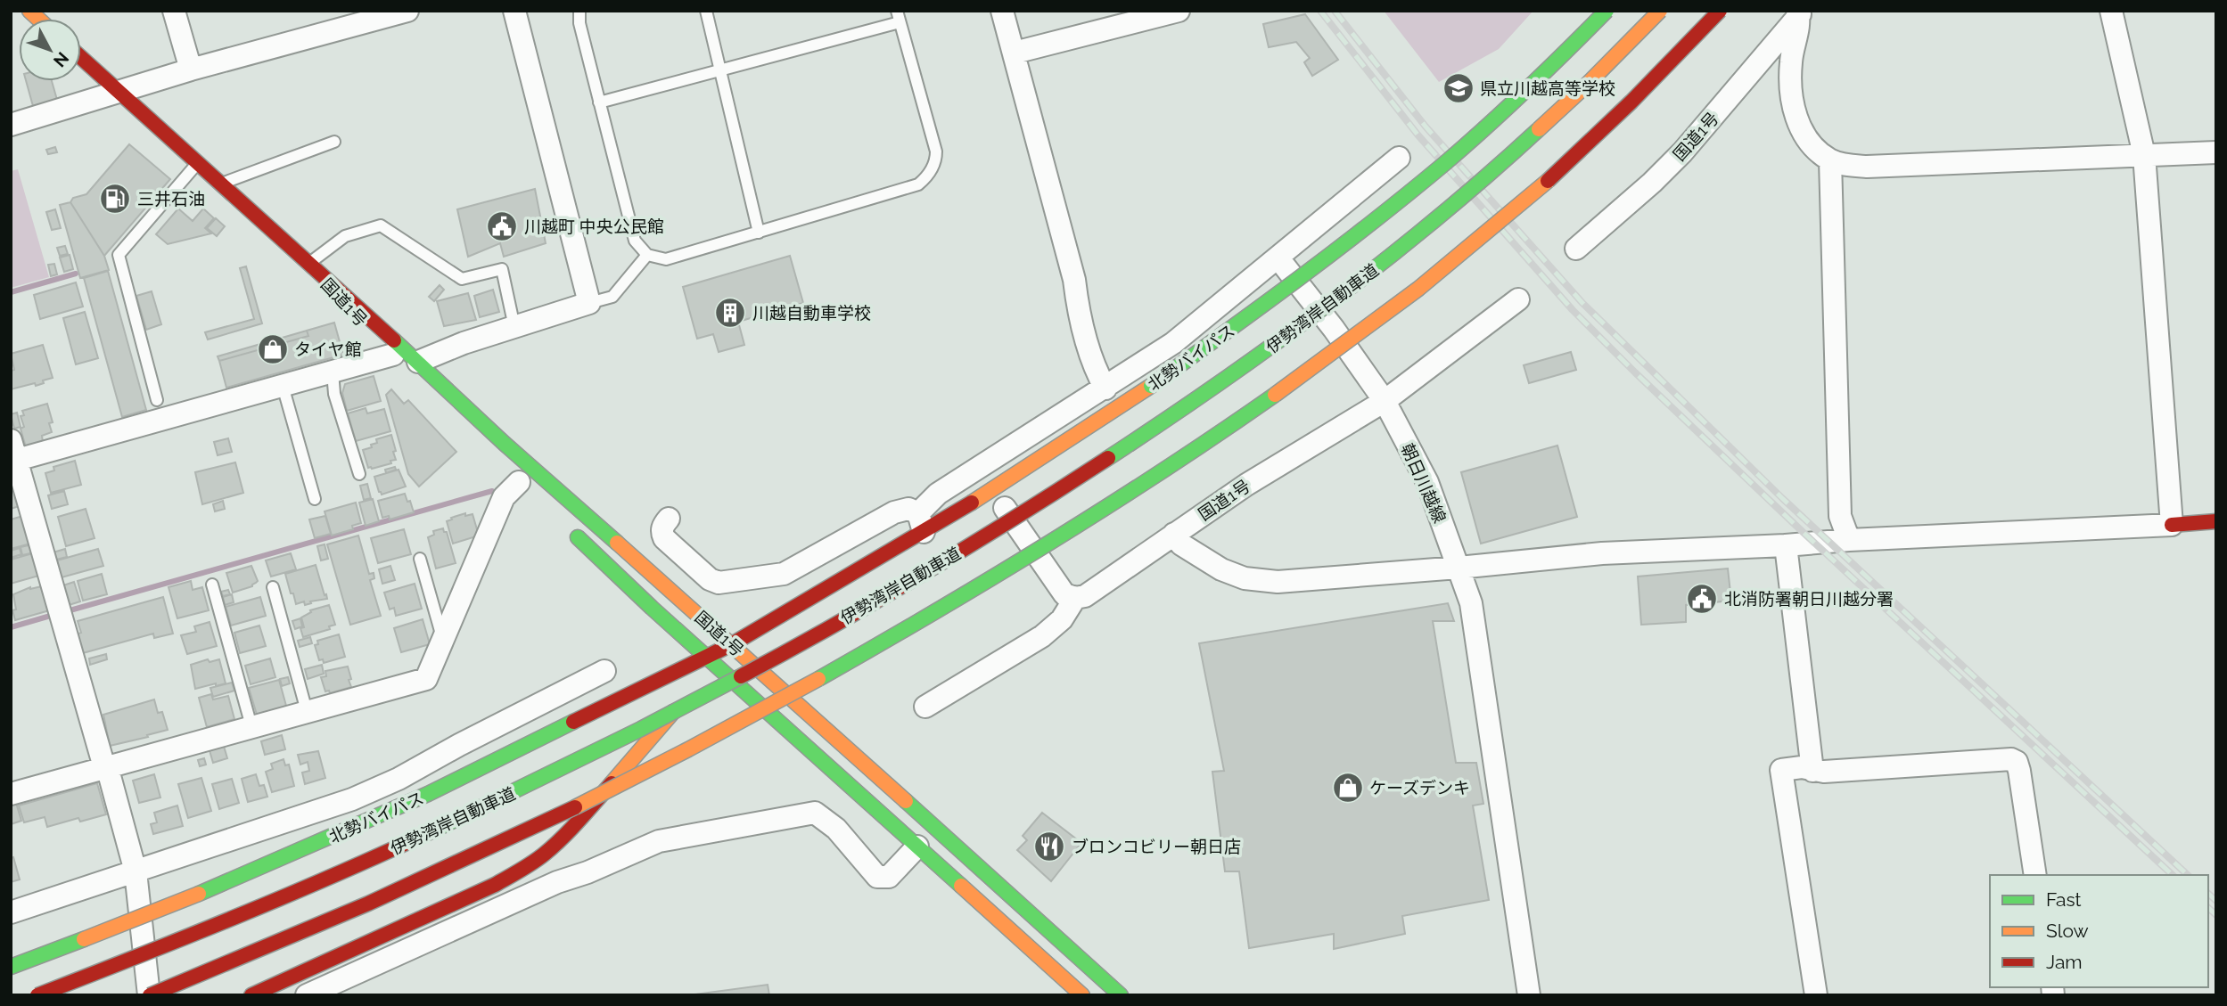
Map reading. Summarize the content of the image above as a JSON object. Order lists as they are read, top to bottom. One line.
{"streets":{"main road":["国道1号","伊勢湾岸自動車道","北勢バイパス"],"street":["朝日川越線"]},"crossings":[["国道1号","北勢バイパス"],["国道1号","朝日川越線"]],"places":{"school or university":["県立川越高等学校"],"fuel station":["三井石油"],"public building":["川越町 中央公民館","北消防署朝日川越分署"],"building":["川越自動車学校"],"shop":["タイヤ館","ケーズデンキ"],"restaurant":["ブロンコビリー朝日店"]},"legend":["Fast","Slow","Jam"],"north":"bottom right"}
